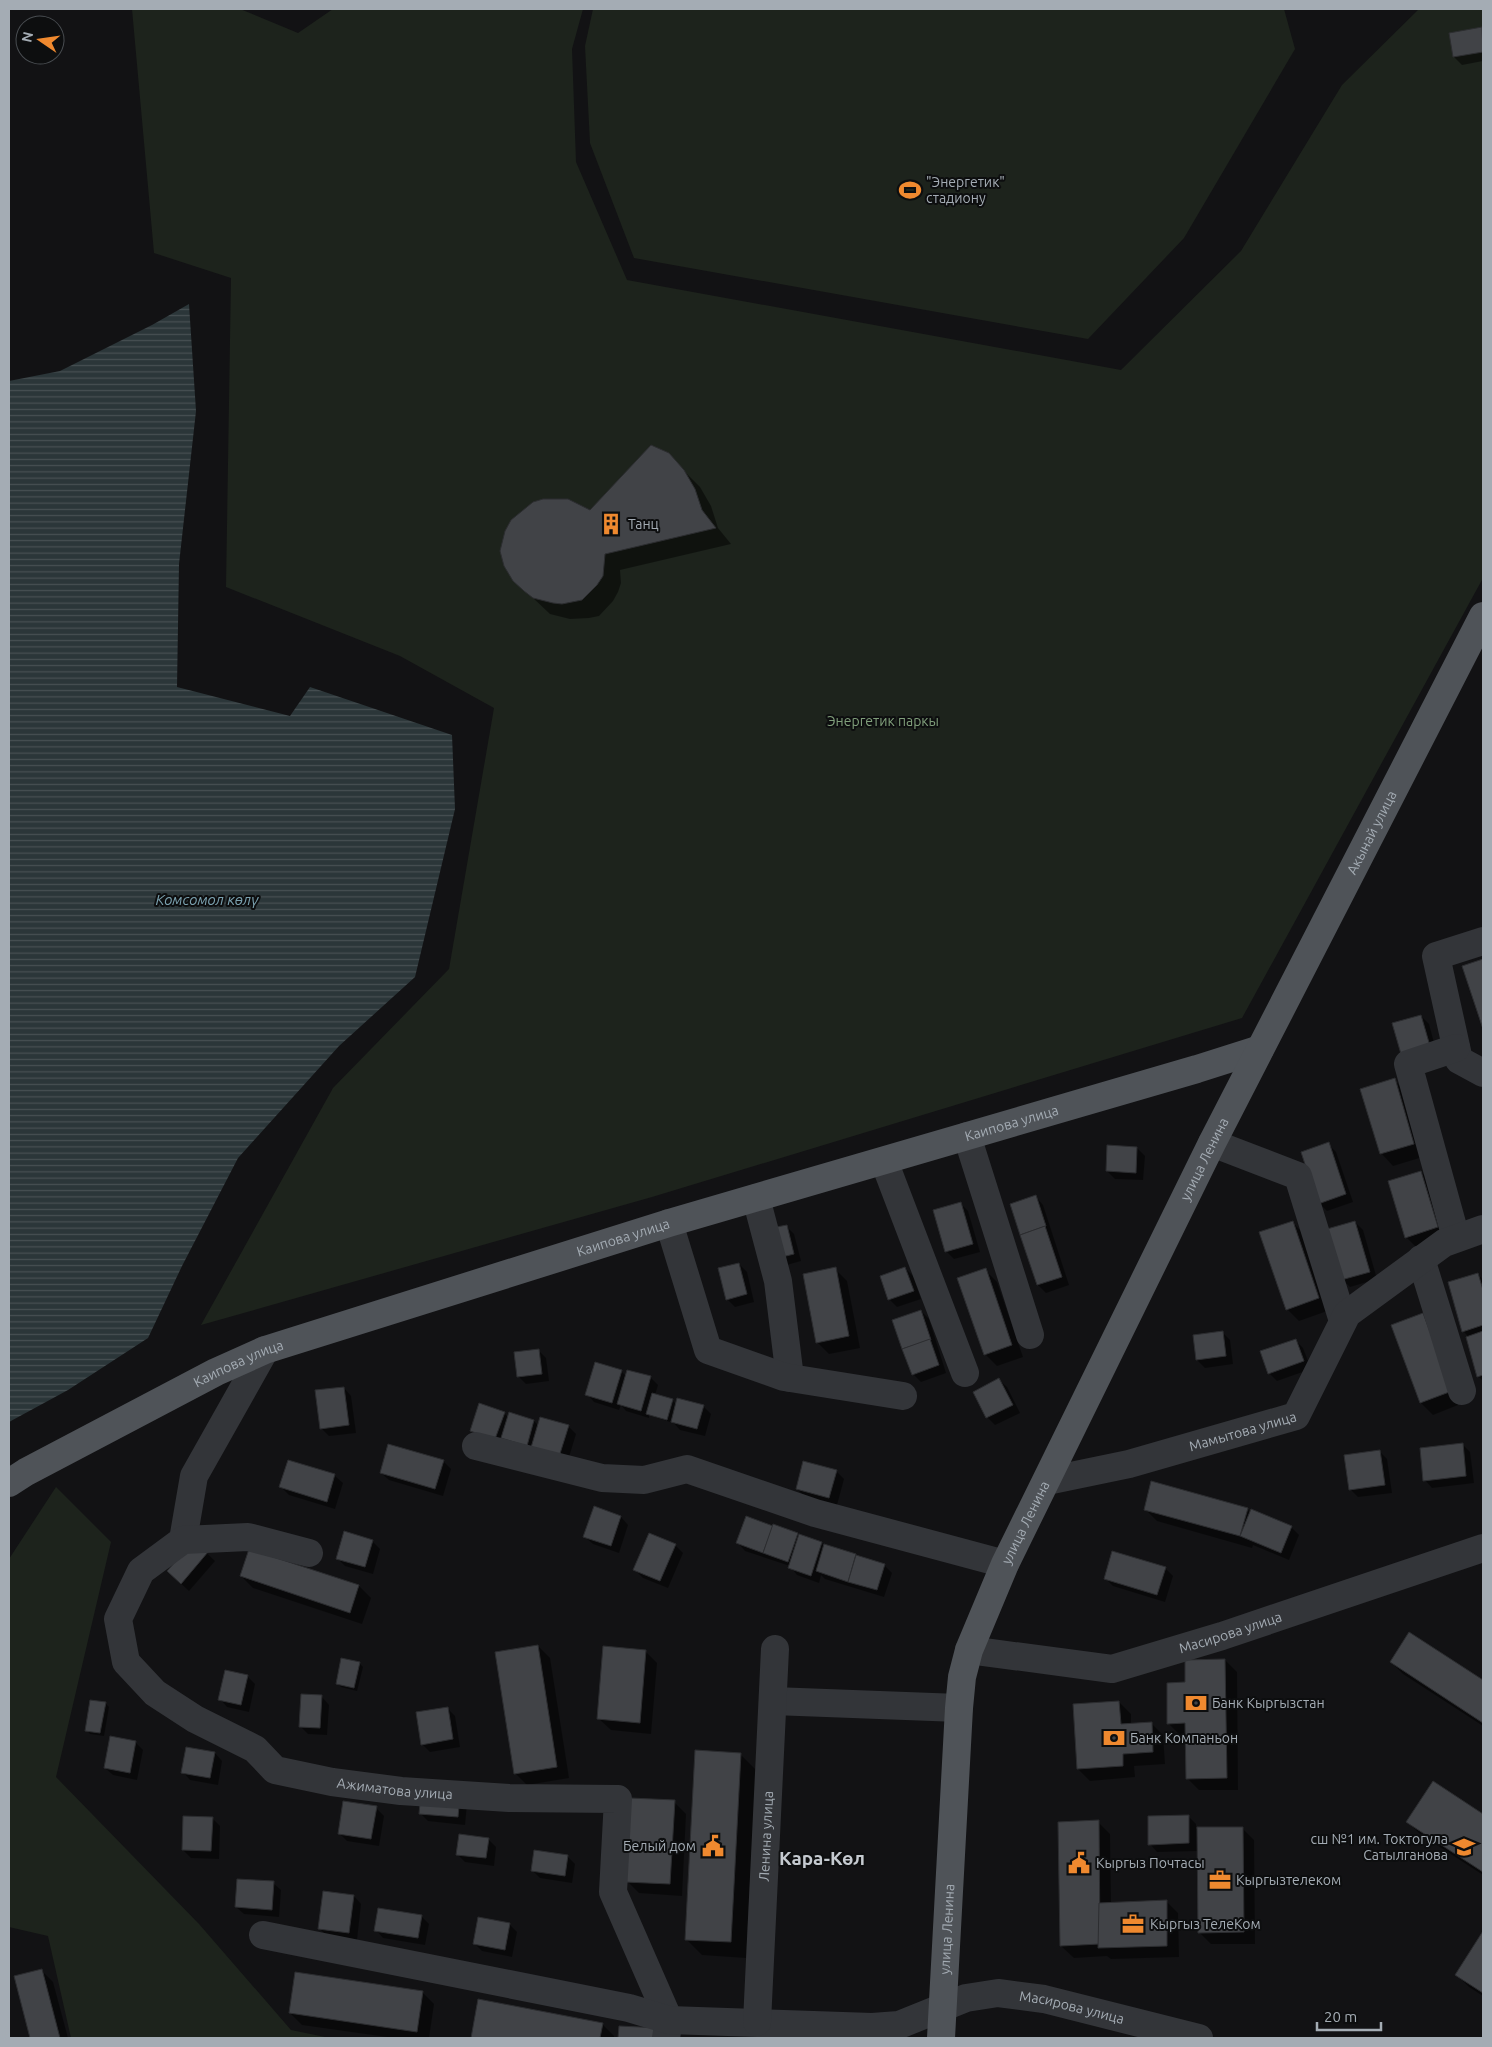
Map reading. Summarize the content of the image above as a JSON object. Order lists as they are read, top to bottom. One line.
{"streets":{"main road":["Акынай улица","Каипова улица","улица Ленина"],"street":["Мамытова улица","Масирова улица","Ажиматова улица","Ленина улица"]},"crossings":[["Акынай улица","Каипова улица"],["Акынай улица","улица Ленина"],["Каипова улица","улица Ленина"],["улица Ленина","Мамытова улица"],["улица Ленина","Масирова улица"],["Масирова улица","Ажиматова улица"],["Масирова улица","Ленина улица"]],"districts":["Кара-Көл"],"water":["Комсомол көлү"],"parks":["Энергетик паркы"],"places":{"sports":["\"Энергетик\" стадиону"],"building":["Танц"],"bank":["Банк Кыргызстан","Банк Компаньон"],"public building":["Белый дом","Кыргыз Почтасы"],"school or university":["сш №1 им. Токтогула Сатылганова"],"office":["Кыргызтелеком","Кыргыз ТелеКом"]},"scale_bar":"20 m","north":"left"}
